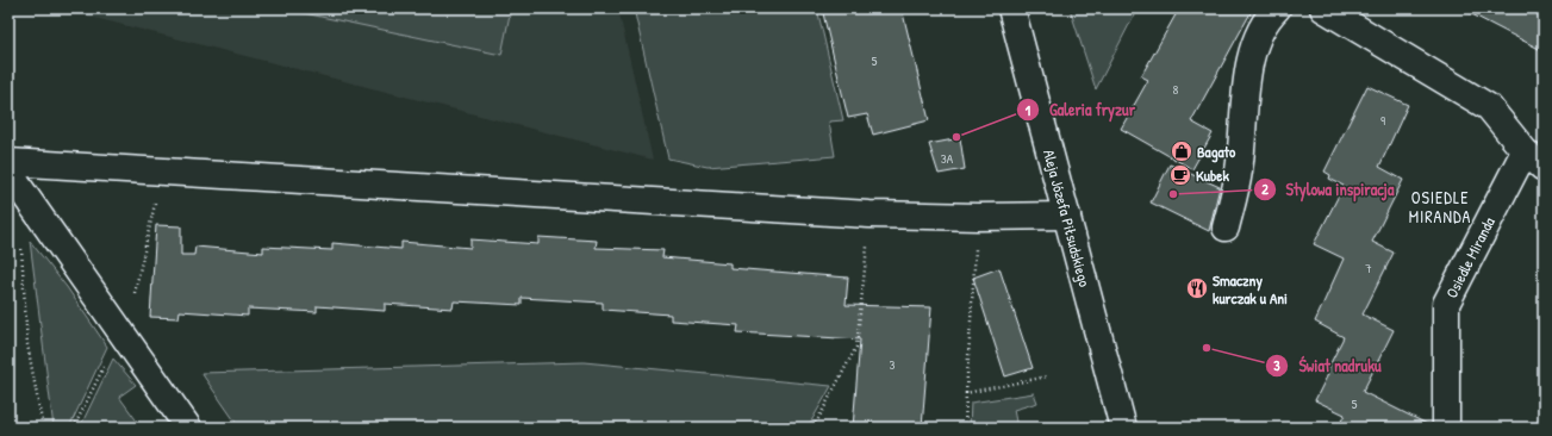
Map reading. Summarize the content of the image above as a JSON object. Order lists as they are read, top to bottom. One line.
{"streets":{"street":["Aleja Józefa Piłsudskiego","Osiedle Miranda"]},"districts":["OSIEDLE MIRANDA"],"places":{"other":["Galeria fryzur","Stylowa inspiracja","Świat nadruku"],"shop":["Bagato"],"cafe":["Kubek"],"restaurant":["Smaczny kurczak u Ani"]},"house_numbers":["5","8","9","3A","7","3","5"]}
